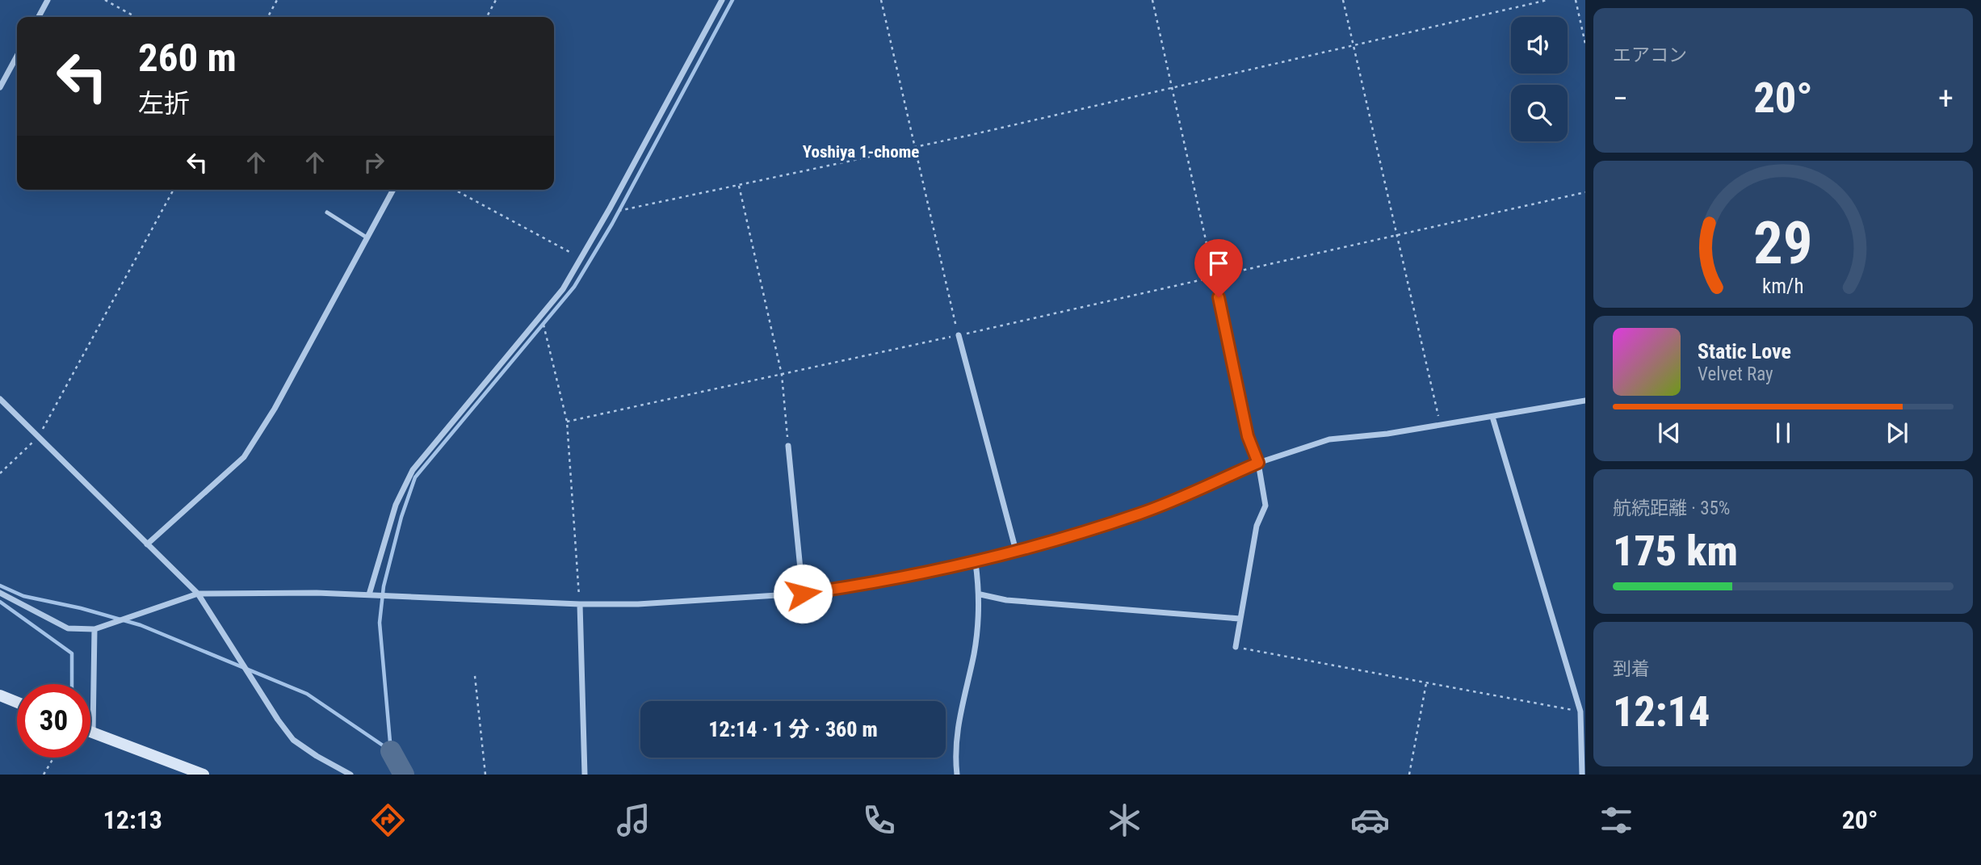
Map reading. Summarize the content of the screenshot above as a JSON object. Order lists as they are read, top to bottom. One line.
{"districts":["Yoshiya 1-chome"],"page":{"tile":["エアコン",["航続距離 · 35%","175 km"],["到着","12:14"]],"turn":["260 m","左折"],"heat":["−","20°","+"],"song":["Static Love","Velvet Ray"],"limit":"30","trip":"12:14 · 1 分 · 360 m","tabs":["12:13","20°"],"gauge":["29","km/h"]}}
